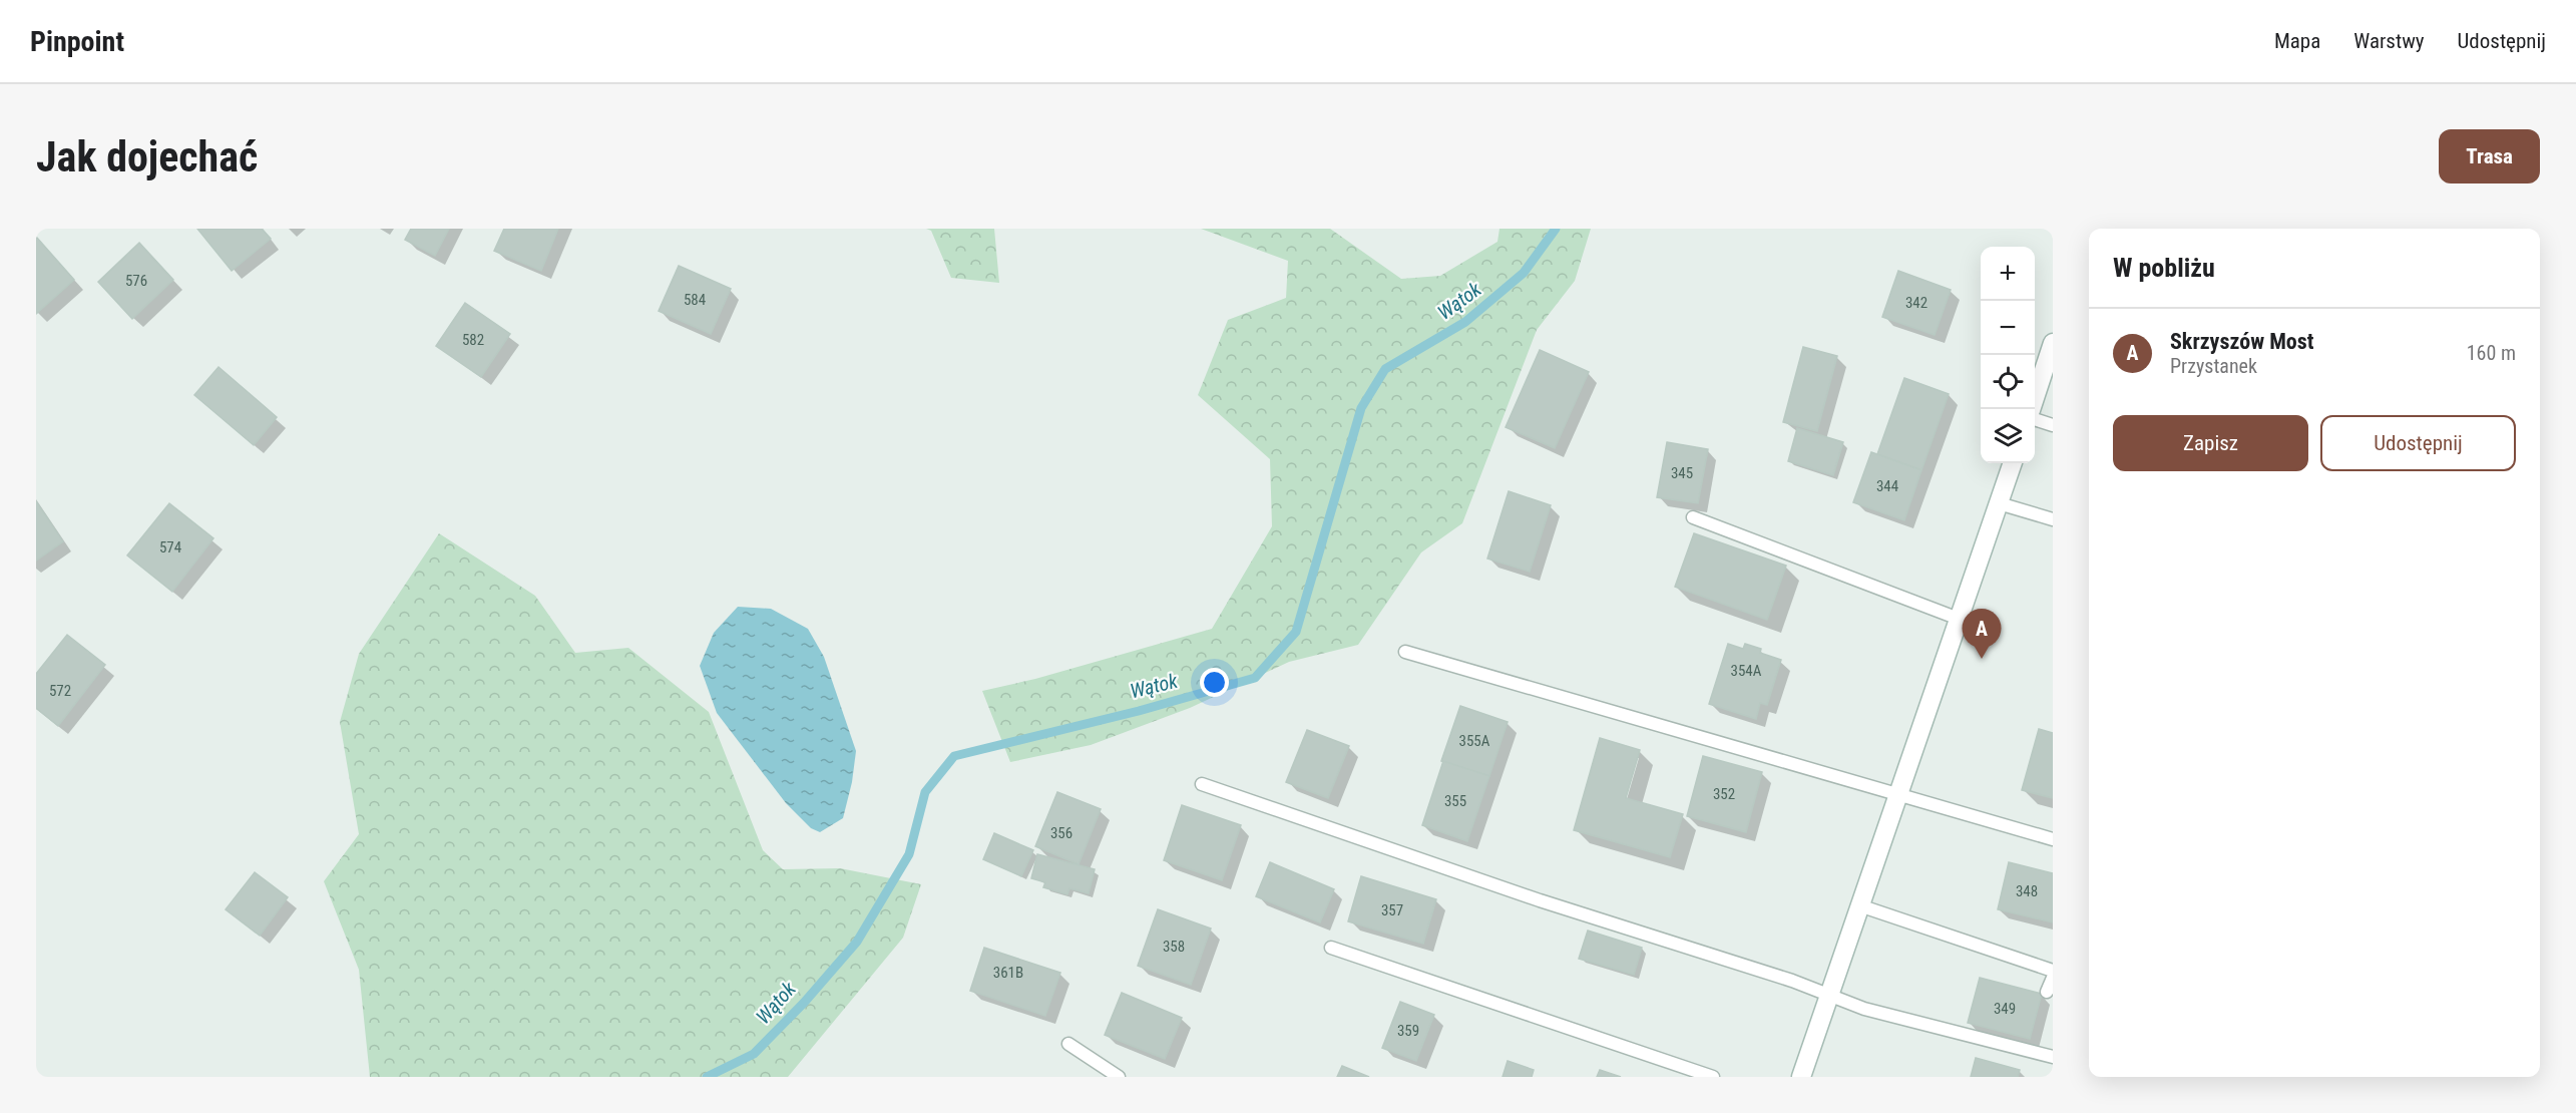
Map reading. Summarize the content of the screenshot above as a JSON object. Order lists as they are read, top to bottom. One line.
{"water":["Wątok"],"house_numbers":["576","584","342","582","345","344","574","354A","572","355A","352","355","356","348","357","358","361B","349","359"],"page":{"header":"Pinpoint","nav":["Mapa","Warstwy","Udostępnij"],"buttons":["Trasa",["Zapisz","Udostępnij"]],"title":"Jak dojechać","heading":"W pobliżu","map_buttons":["+","−"],"list":[{"mark":"A","name":"Skrzyszów Most","note":"Przystanek","value":"160 m"}],"pins":"A"}}
